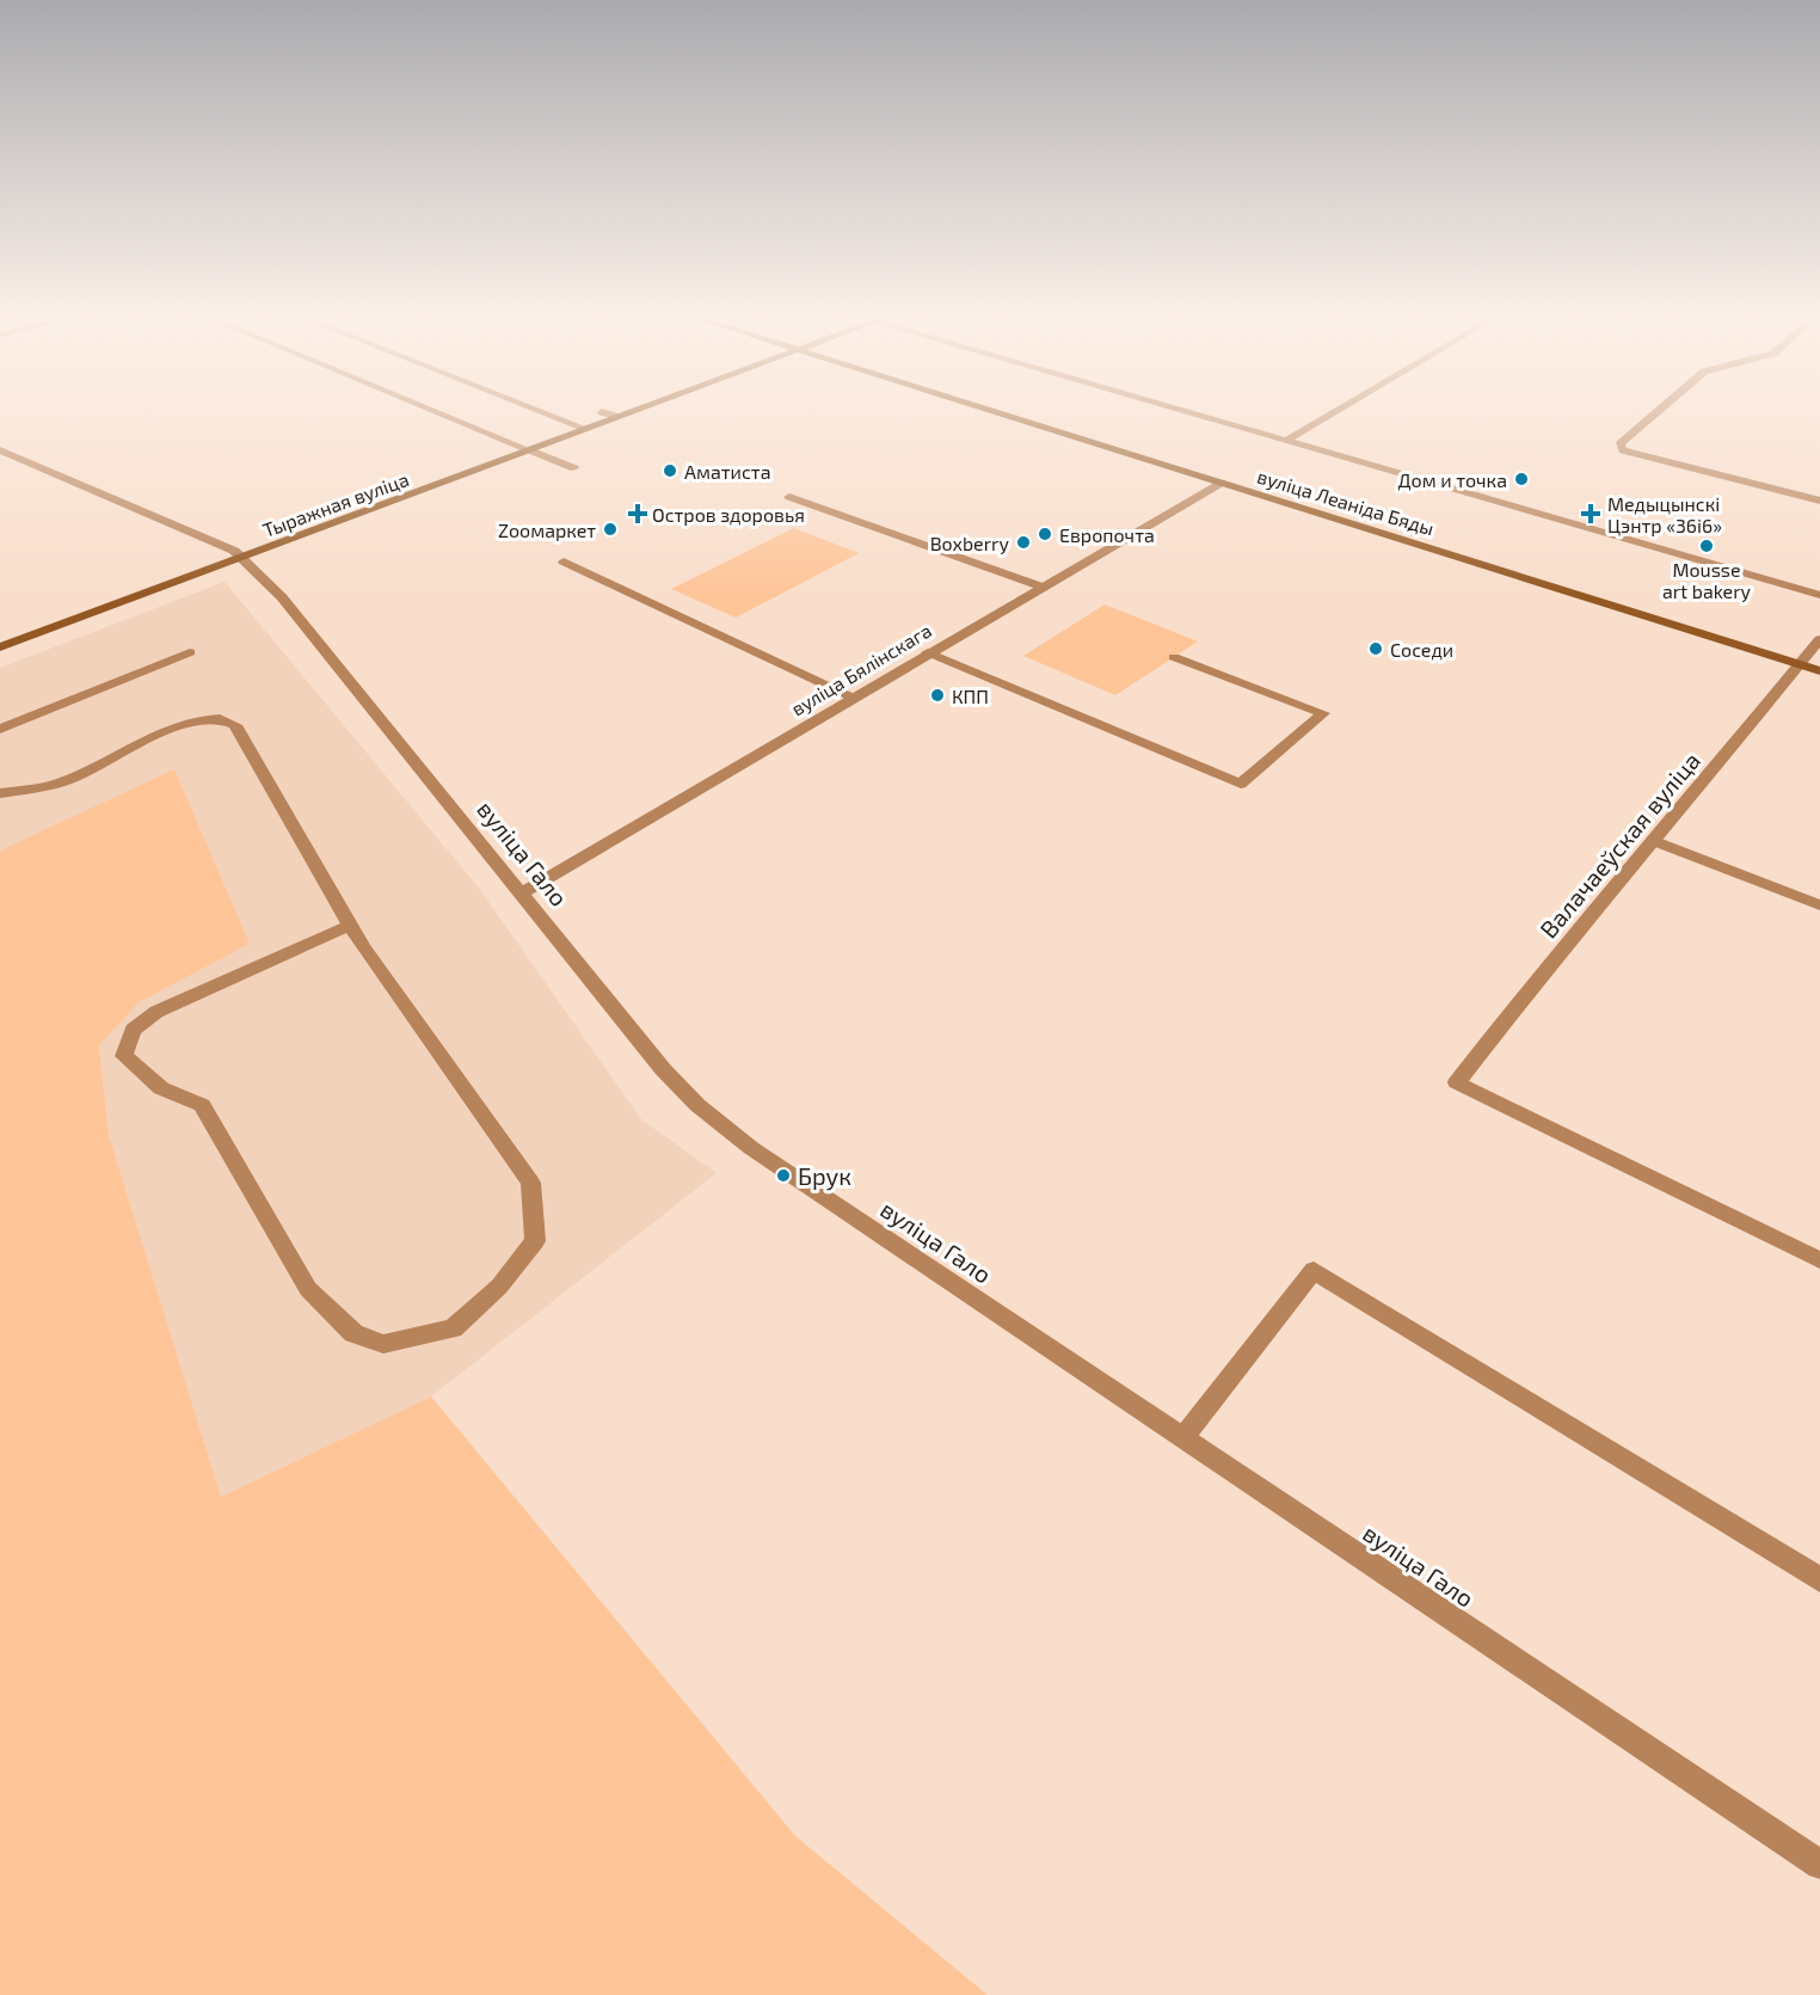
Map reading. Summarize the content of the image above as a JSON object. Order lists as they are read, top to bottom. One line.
{"streets":{"main road":["вуліца Леаніда Бяды","Тыражная вуліца"],"street":["вуліца Бялінскага","Валачаеўская вуліца","вуліца Гало"]},"crossings":[["вуліца Леаніда Бяды","вуліца Бялінскага"],["вуліца Леаніда Бяды","Валачаеўская вуліца"],["Тыражная вуліца","вуліца Гало"],["вуліца Бялінскага","вуліца Гало"]],"places":{"other":["Аматиста","Дом и точка","Zooмаркет","Европочта","Boxberry","Mousse art bakery","Соседи","КПП","Брук"],"health":["Остров здоровья","Медыцынскі Цэнтр «36і6»"]}}
